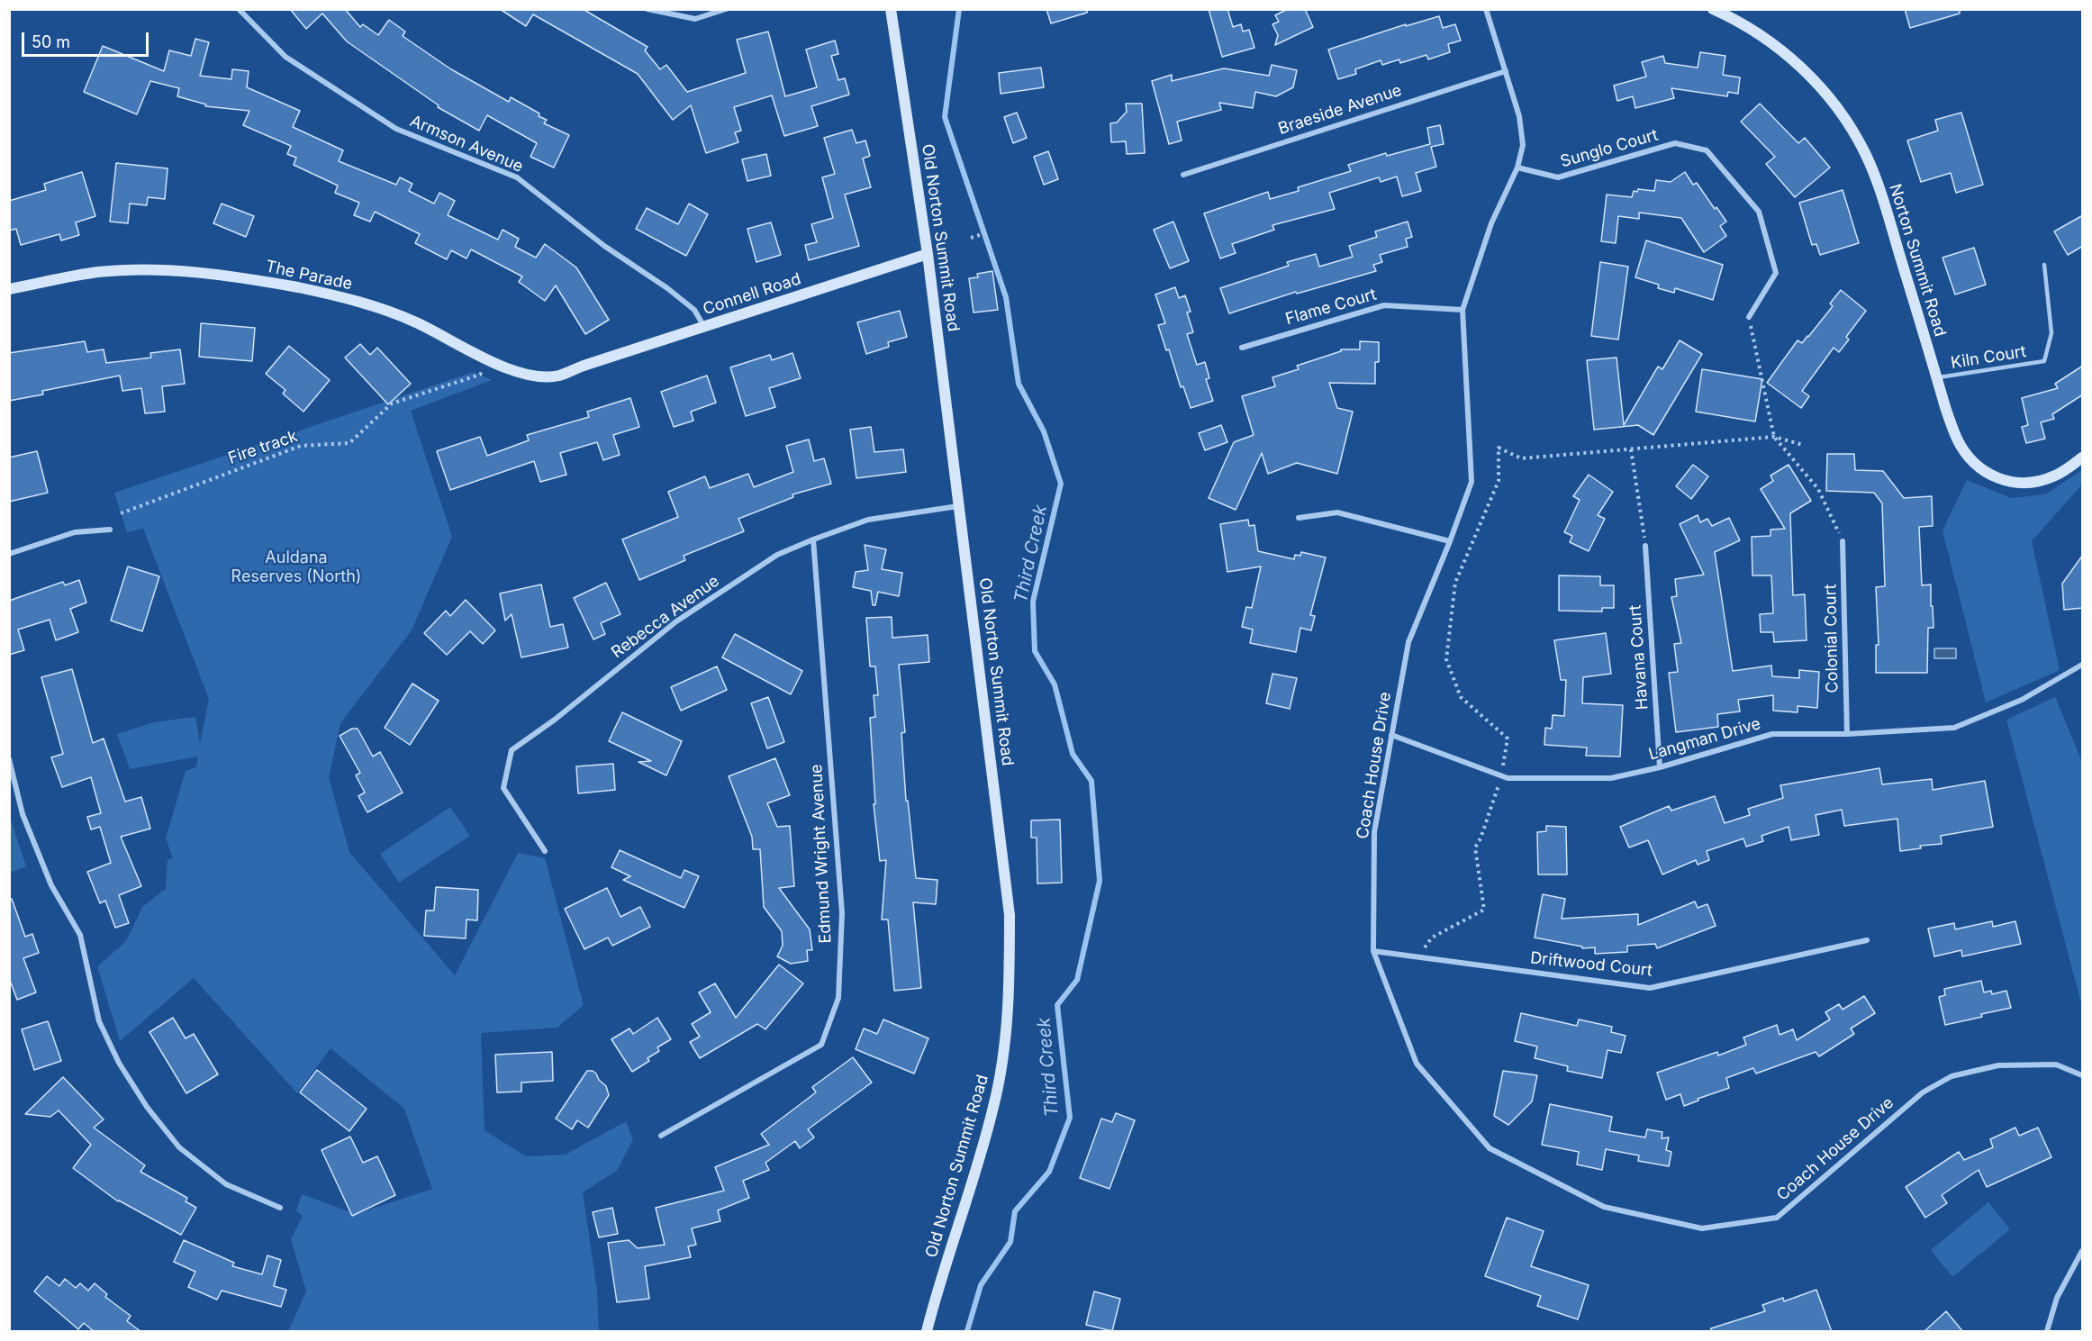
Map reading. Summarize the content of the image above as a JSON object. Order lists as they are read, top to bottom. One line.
{"streets":{"main road":["Old Norton Summit Road","Norton Summit Road","The Parade","Connell Road"],"street":["Braeside Avenue","Armson Avenue","Sunglo Court","Flame Court","Rebecca Avenue","Colonial Court","Havana Court","Langman Drive","Coach House Drive","Edmund Wright Avenue","Driftwood Court"],"lane":["Kiln Court"],"path":["Fire track"]},"crossings":[["Braeside Avenue","Coach House Drive"],["Armson Avenue","Connell Road"],["Sunglo Court","Coach House Drive"],["Old Norton Summit Road","Connell Road"],["Old Norton Summit Road","Rebecca Avenue"],["Norton Summit Road","Kiln Court"],["The Parade","Connell Road"],["The Parade","Fire track"],["Flame Court","Coach House Drive"],["Rebecca Avenue","Edmund Wright Avenue"],["Colonial Court","Langman Drive"],["Havana Court","Langman Drive"],["Langman Drive","Coach House Drive"],["Coach House Drive","Driftwood Court"]],"water":["Third Creek"],"parks":["Auldana Reserves (North)"],"scale_bar":"50 m"}
